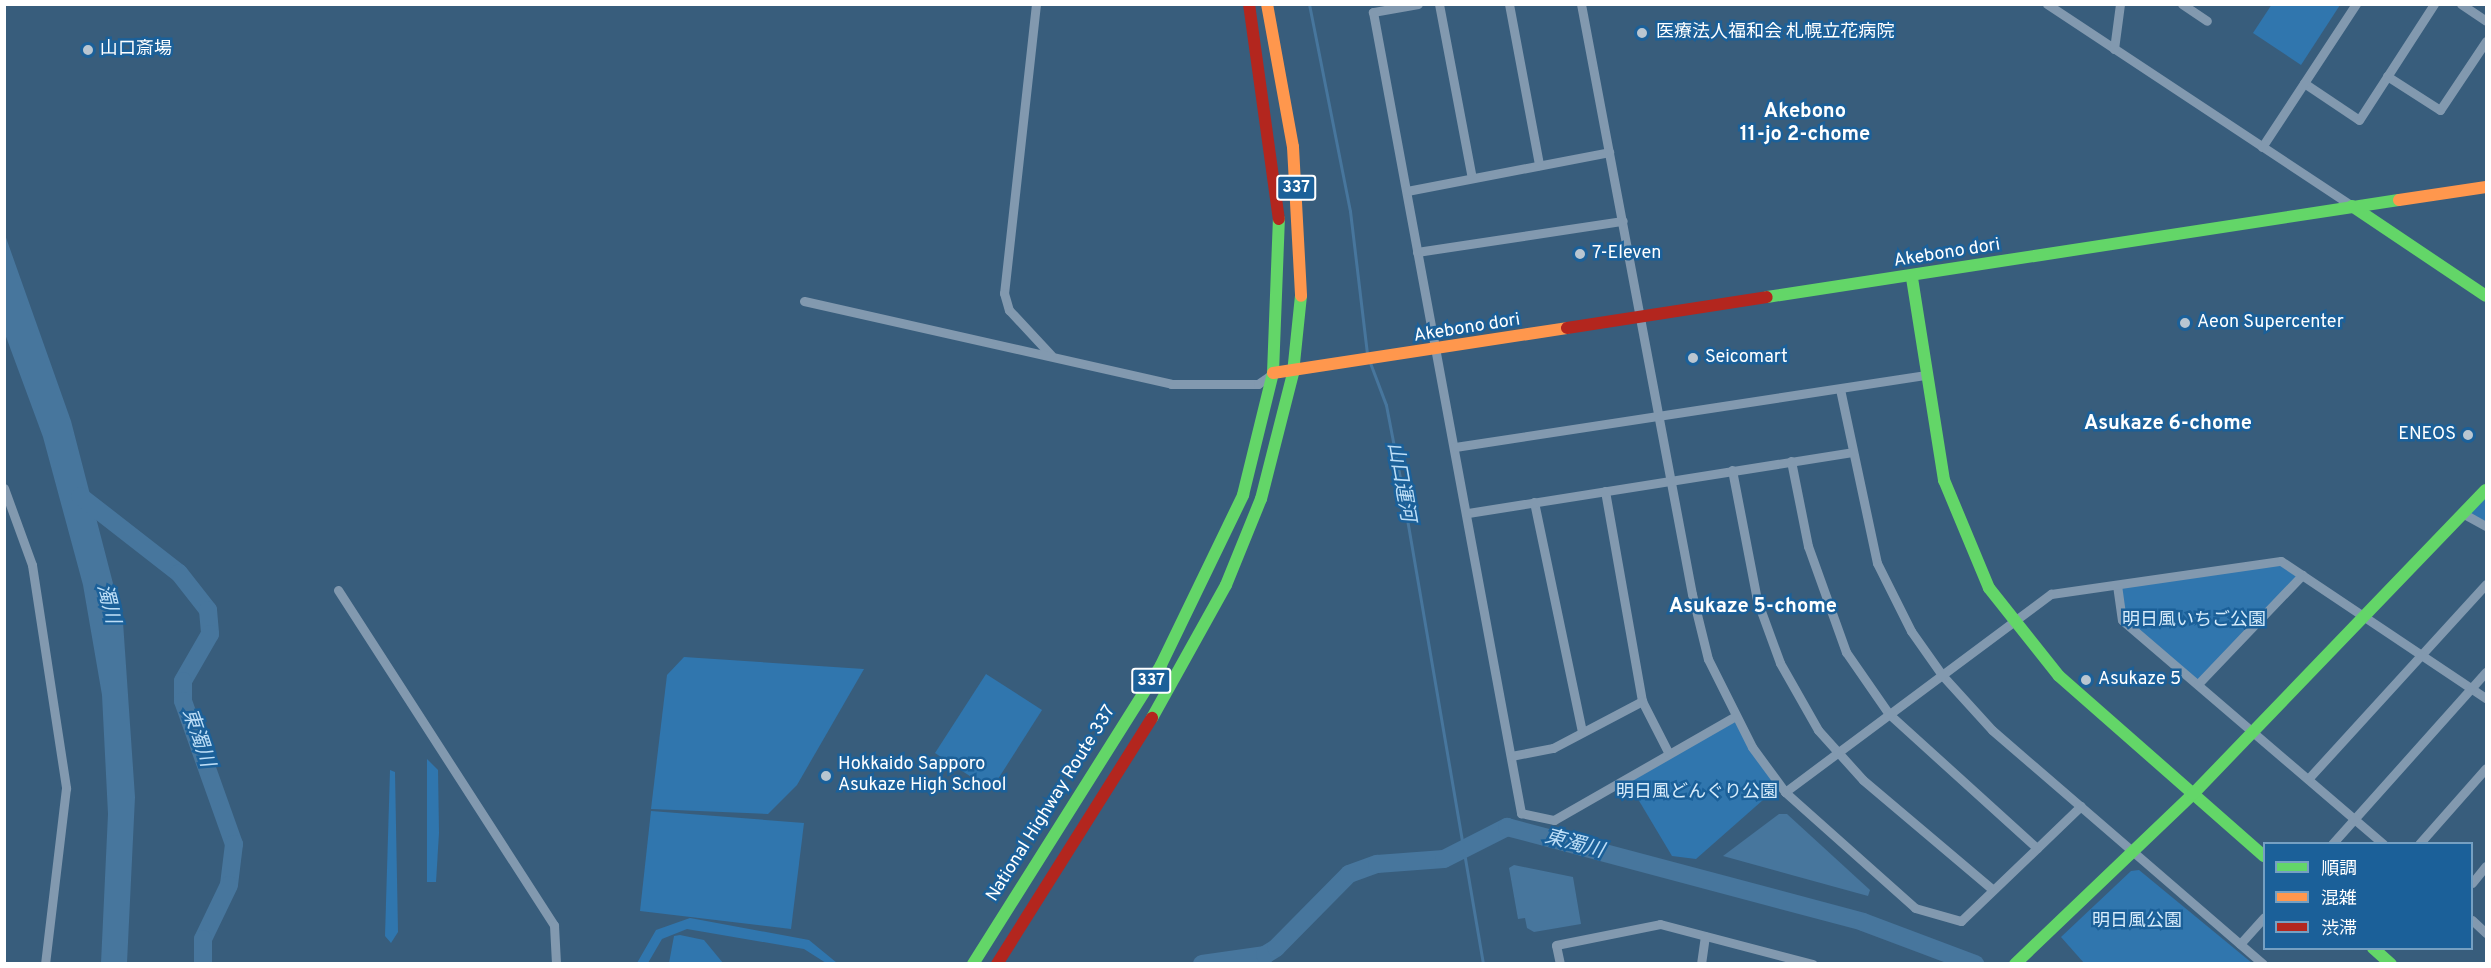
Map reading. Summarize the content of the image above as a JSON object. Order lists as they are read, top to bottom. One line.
{"streets":{"main road":["337","Akebono dori","National Highway Route 337"]},"crossings":[["Akebono dori","National Highway Route 337"]],"districts":["Akebono 11-jo 2-chome","Asukaze 6-chome","Asukaze 5-chome"],"water":["山口運河","濁川","東濁川"],"parks":["明日風いちご公園","明日風どんぐり公園","明日風公園"],"places":["医療法人福和会 札幌立花病院","山口斎場","7-Eleven","Aeon Supercenter","Seicomart","ENEOS","Asukaze 5","Hokkaido Sapporo Asukaze High School"],"legend":["順調","混雑","渋滞"]}
